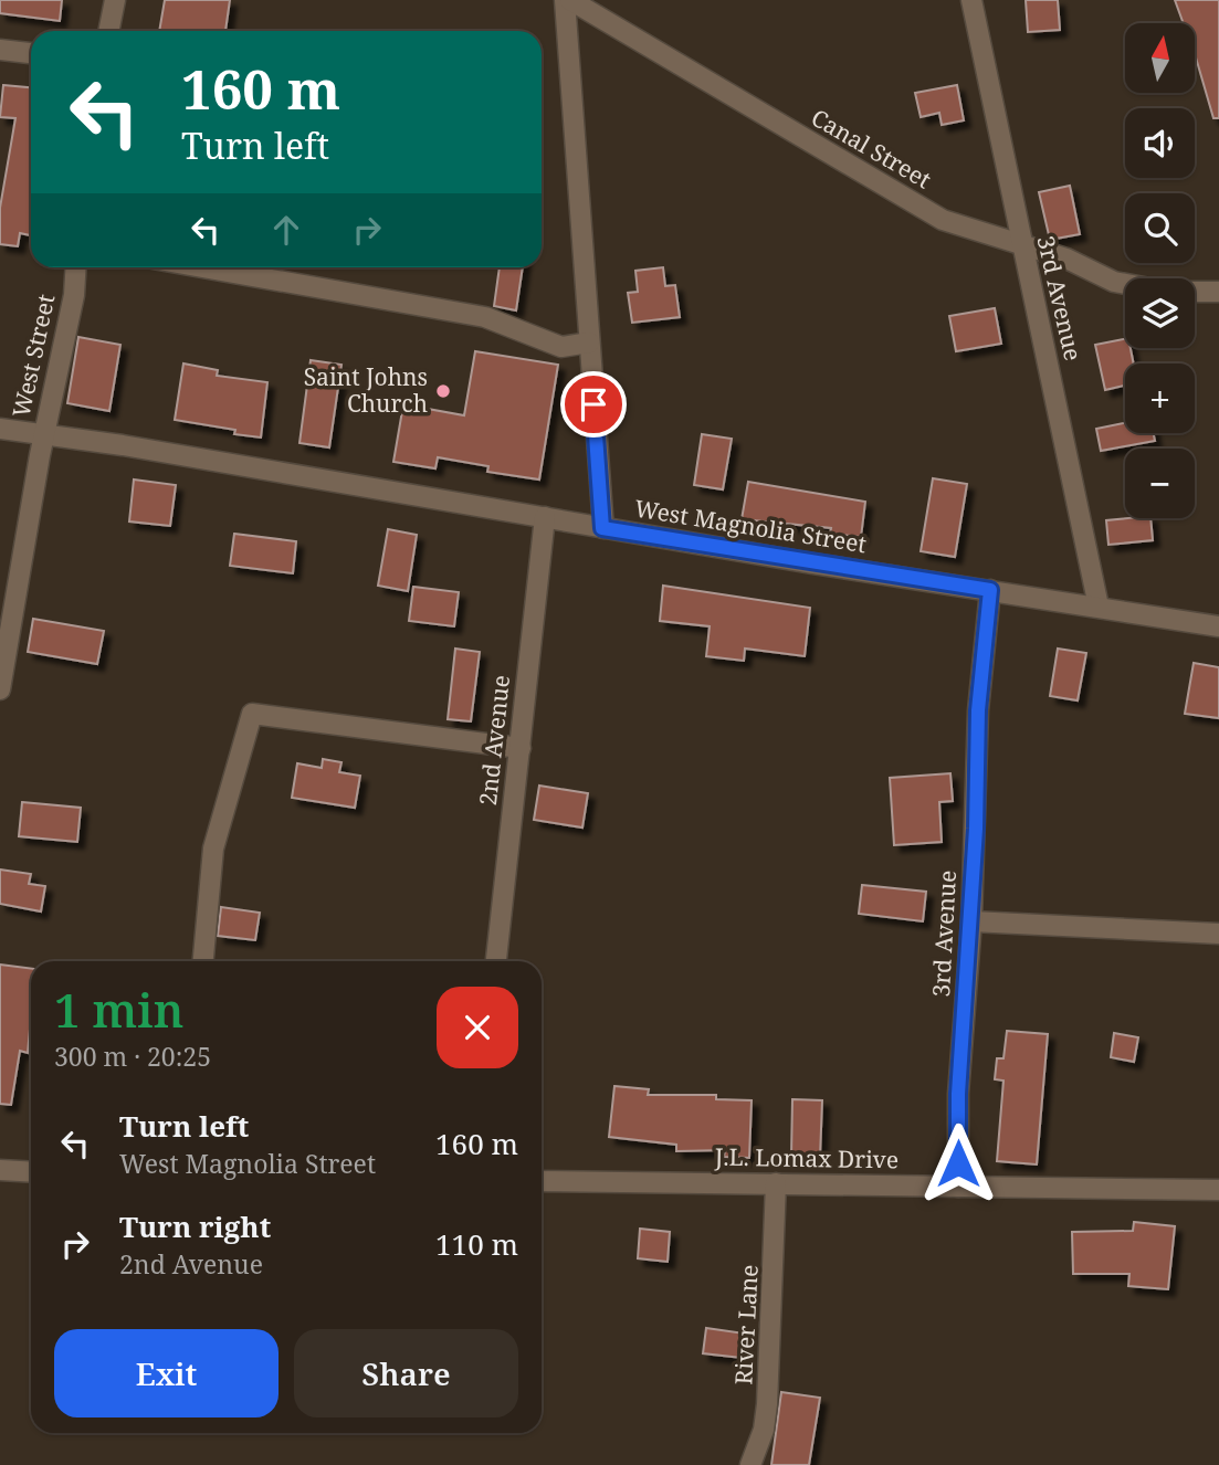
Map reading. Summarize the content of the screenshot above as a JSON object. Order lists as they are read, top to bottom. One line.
{"streets":{"street":["Canal Street","3rd Avenue","West Street","West Magnolia Street","2nd Avenue","J.L. Lomax Drive","River Lane"]},"crossings":[["Canal Street","3rd Avenue"],["3rd Avenue","West Magnolia Street"],["3rd Avenue","J.L. Lomax Drive"],["West Street","West Magnolia Street"],["West Magnolia Street","2nd Avenue"],["J.L. Lomax Drive","River Lane"]],"places":["Saint Johns Church"],"north":"top","page":{"map_buttons":["+","−"],"turn":["160 m","Turn left"],"heading":["1 min","300 m · 20:25"],"list":[{"name":"Turn left","note":"West Magnolia Street","value":"160 m"},{"name":"Turn right","note":"2nd Avenue","value":"110 m"}],"buttons":["Exit","Share"]}}
